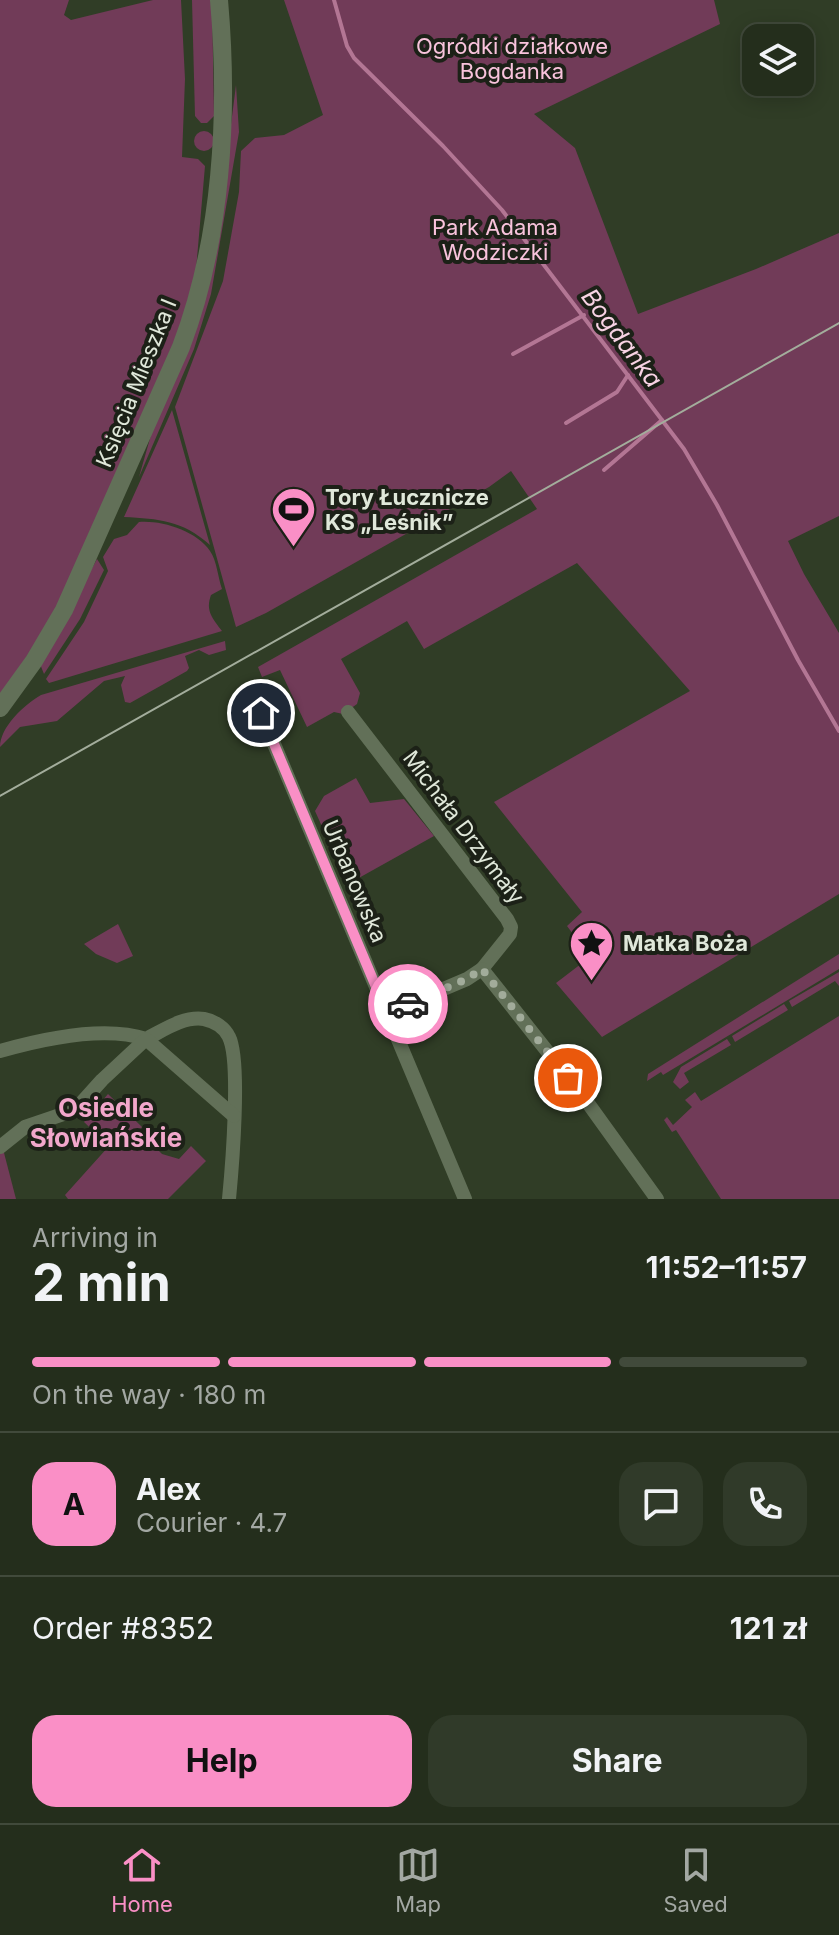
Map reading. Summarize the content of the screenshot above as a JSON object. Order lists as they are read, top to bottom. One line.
{"streets":{"street":["Księcia Mieszka I","Michała Drzymały","Urbanowska"]},"crossings":[["Michała Drzymały","Urbanowska"]],"districts":["Osiedle Słowiańskie"],"water":["Bogdanka"],"parks":["Ogródki działkowe Bogdanka","Park Adama Wodziczki"],"places":{"sports":["Tory Łucznicze KS „Leśnik”"],"place":["Matka Boża"]},"page":{"heading":["2 min","Arriving in","11:52–11:57"],"panel":["Alex","Courier · 4.7","Order #8352","121 zł"],"bar":"On the way · 180 m","round":"A","buttons":["Help","Share"],"tabs":["Home","Map","Saved"]}}
